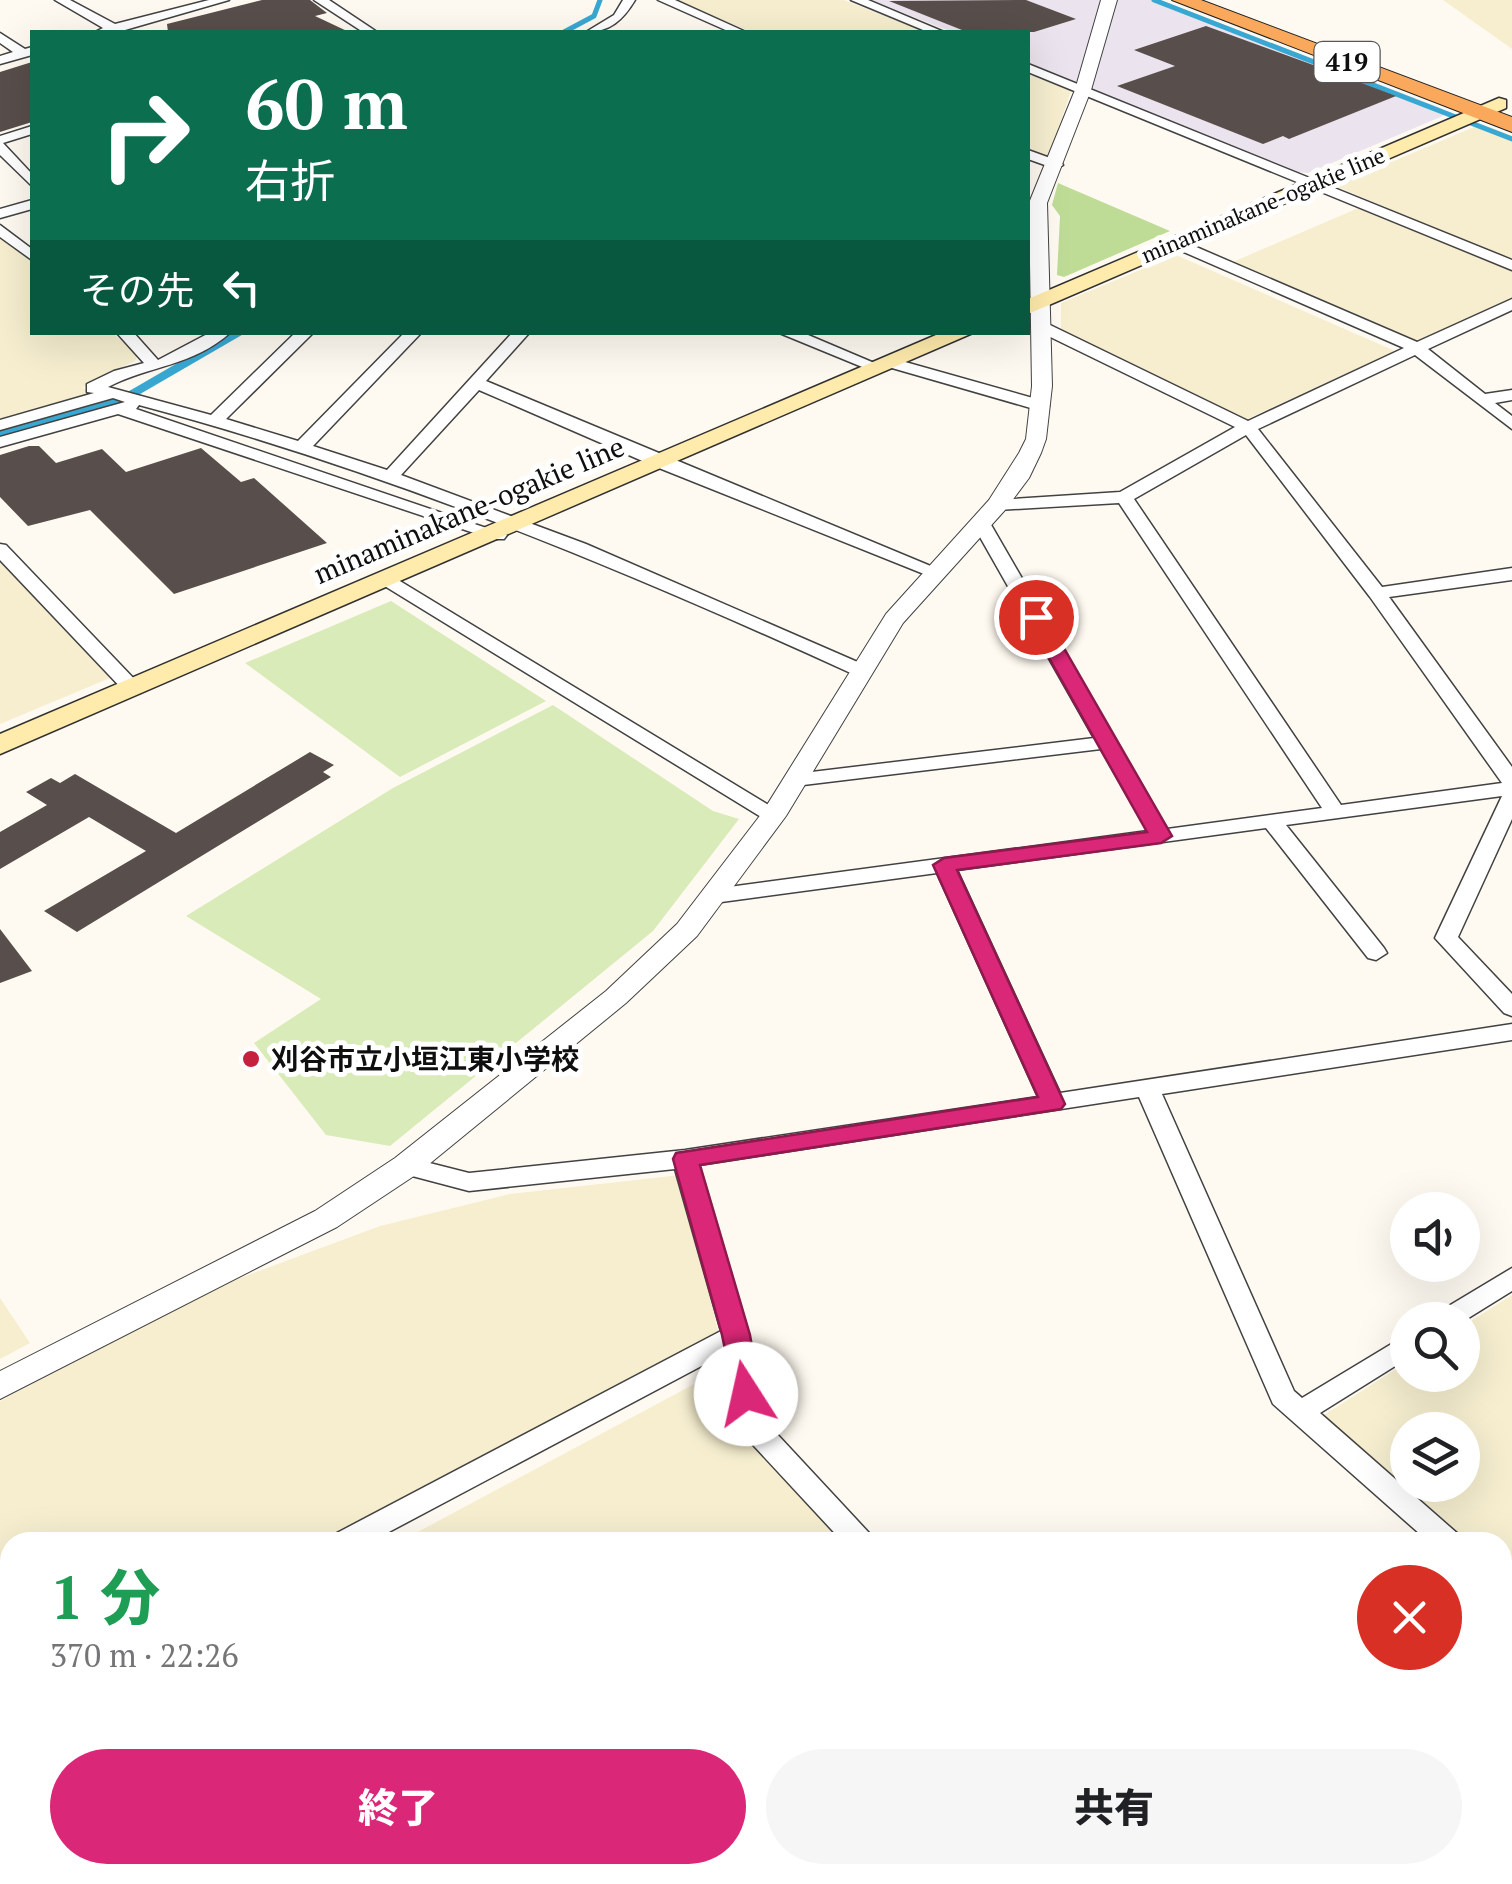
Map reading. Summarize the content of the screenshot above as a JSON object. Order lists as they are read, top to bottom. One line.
{"streets":{"highway":["419"],"main road":["minaminakane-ogakie line"]},"crossings":[["419","minaminakane-ogakie line"]],"places":["刈谷市立小垣江東小学校"],"page":{"turn":["60 m","右折"],"then":"その先","heading":["1 分","370 m · 22:26"],"buttons":["終了","共有"]}}
